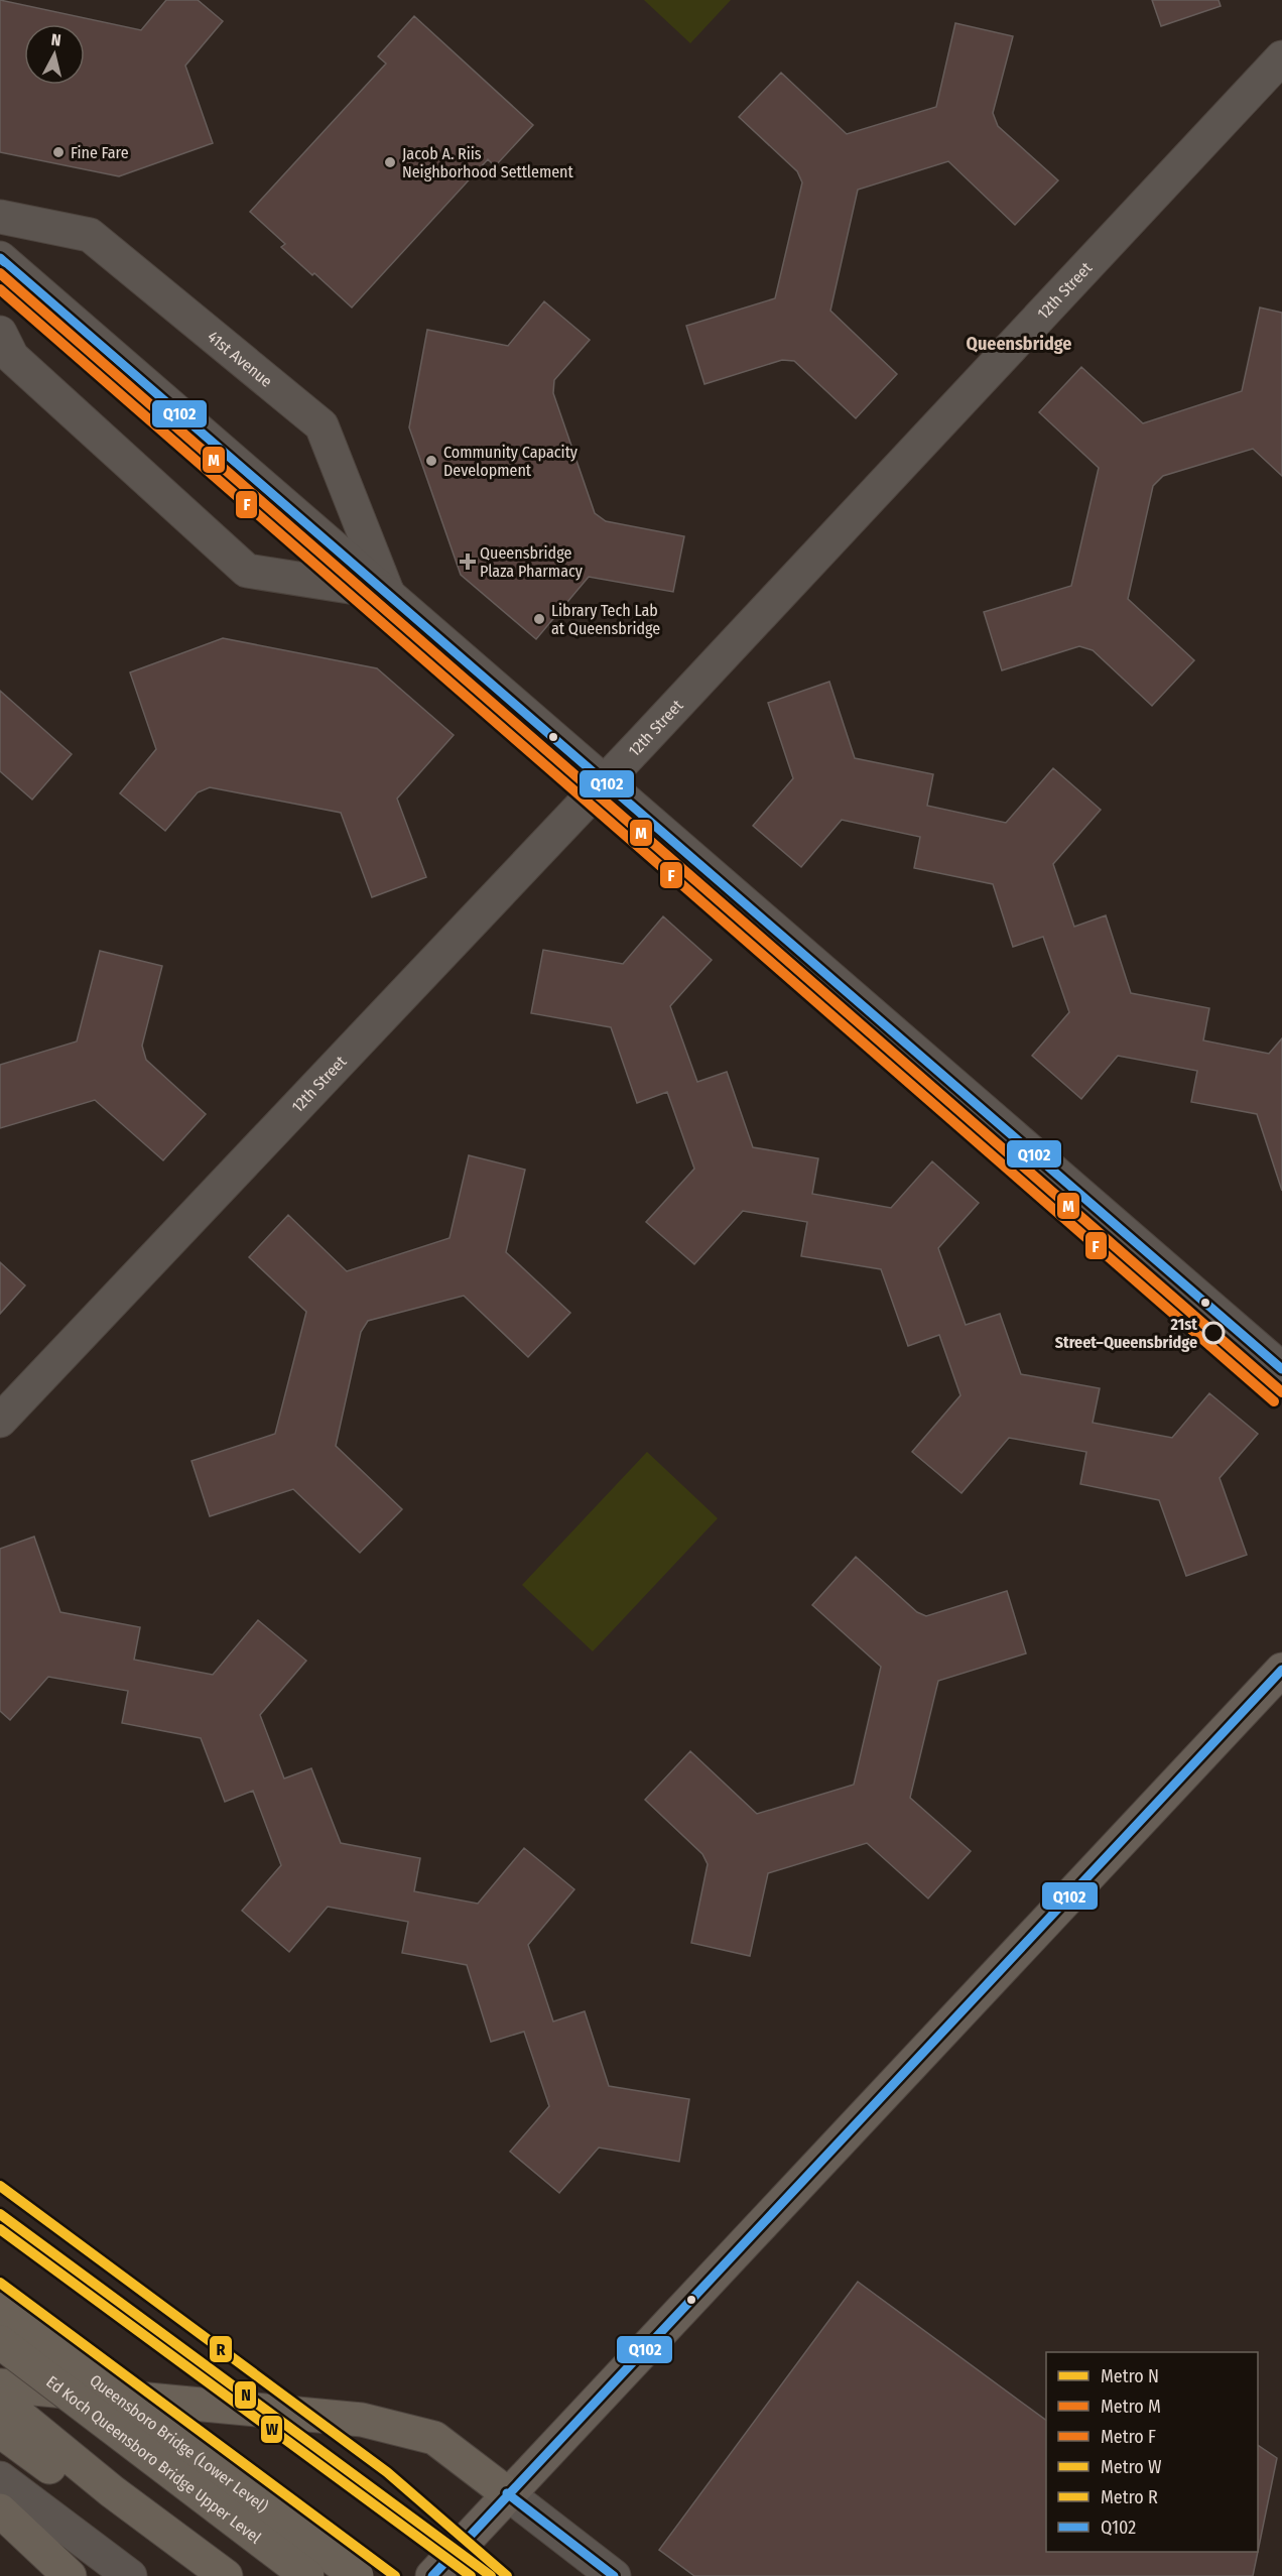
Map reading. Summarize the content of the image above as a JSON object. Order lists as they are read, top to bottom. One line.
{"streets":{"highway":["Queensboro Bridge (Lower Level)","Ed Koch Queensboro Bridge Upper Level"],"street":["12th Street","41st Avenue"]},"crossings":[["12th Street","41st Avenue"]],"districts":["Queensbridge"],"places":{"other":["Fine Fare","Jacob A. Riis Neighborhood Settlement","Community Capacity Development","Library Tech Lab at Queensbridge","21st Street–Queensbridge"],"health":["Queensbridge Plaza Pharmacy"]},"lines":["transit line Q102","metro line M","metro line F","metro line R","metro line N","metro line W"],"legend":["Metro N","Metro M","Metro F","Metro W","Metro R","Q102"],"north":"top"}
